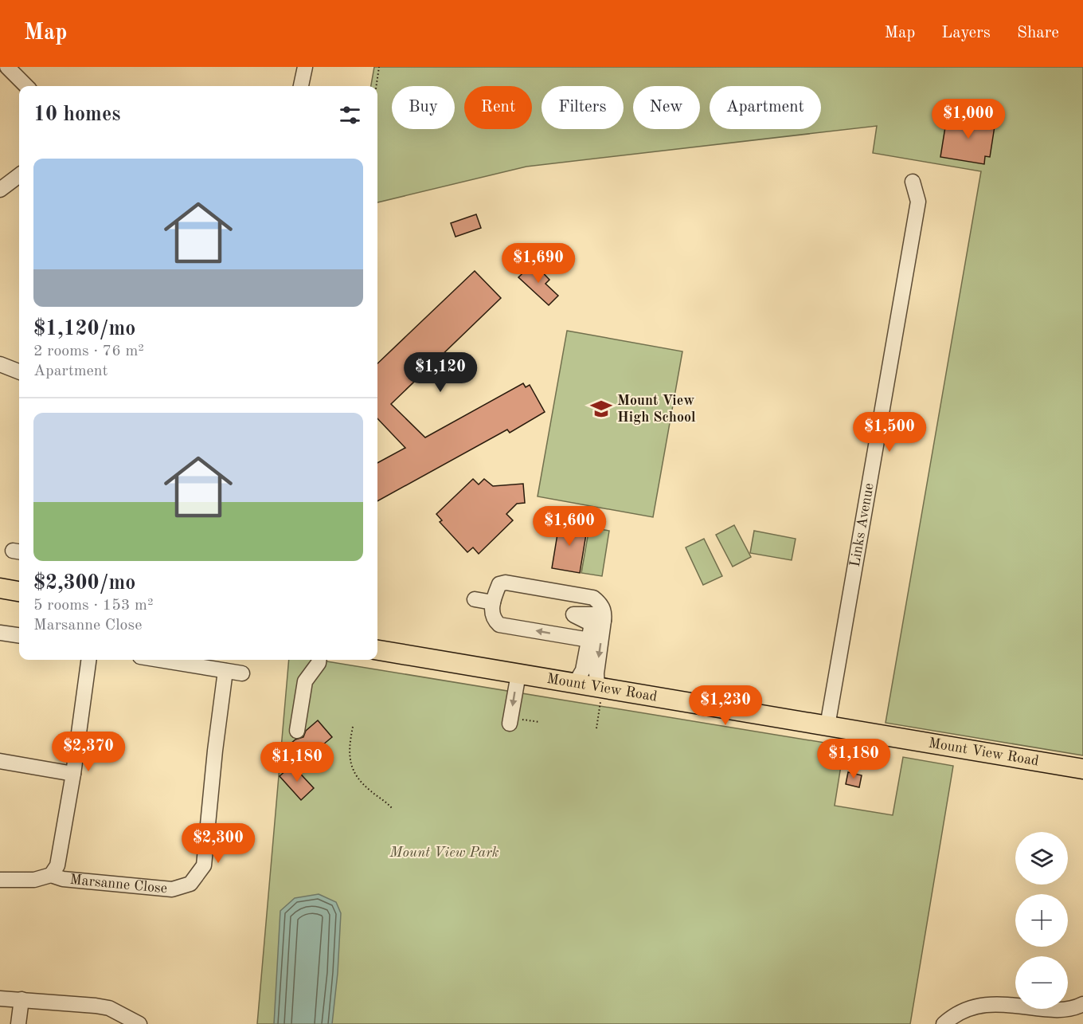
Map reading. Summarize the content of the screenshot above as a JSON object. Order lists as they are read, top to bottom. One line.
{"streets":{"main road":["Mount View Road"],"street":["Links Avenue","Marsanne Close"]},"crossings":[["Links Avenue","Mount View Road"]],"parks":["Mount View Park"],"places":{"school or university":["Mount View High School"]},"page":{"header":"Map","nav":["Map","Layers","Share"],"chip":["Buy","Rent","Filters","New","Apartment"],"heading":"10 homes","price":["$1,000","$1,690","$1,120","$1,500","$1,600","$1,230","$2,370","$1,180","$1,180","$2,300"],"list":[{"name":"$1,120/mo","note":"2 rooms · 76 m² · Apartment"},{"name":"$2,300/mo","note":"5 rooms · 153 m² · Marsanne Close"}],"map_buttons":["+","−"]}}
